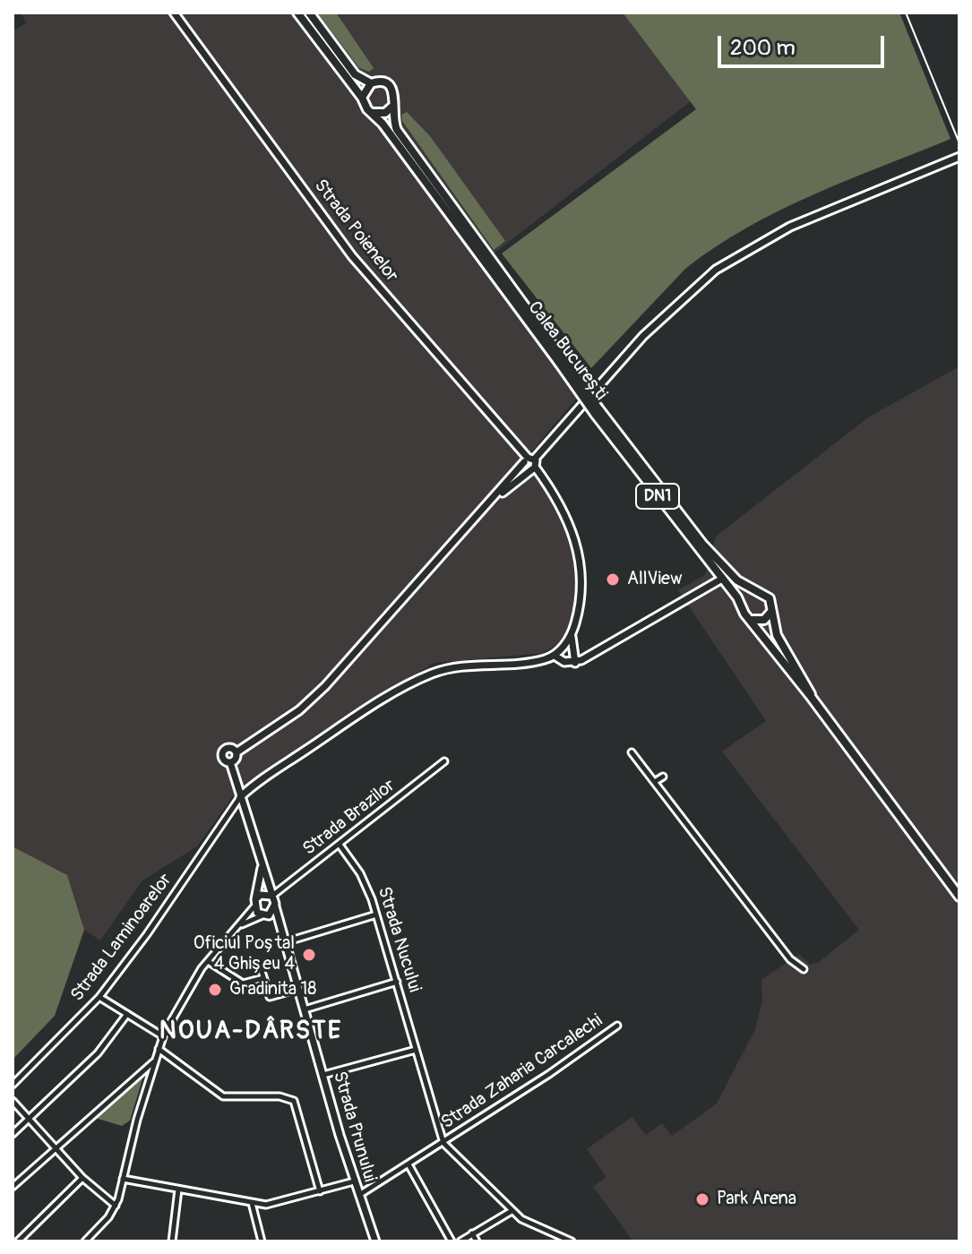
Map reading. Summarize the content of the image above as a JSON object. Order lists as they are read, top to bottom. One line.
{"streets":{"main road":["Calea București","DN1"],"street":["Strada Poienelor","Strada Brazilor","Strada Laminoarelor","Strada Nucului","Strada Zaharia Carcalechi","Strada Prunului"]},"crossings":[["Strada Brazilor","Strada Nucului"],["Strada Brazilor","Strada Prunului"],["Strada Nucului","Strada Zaharia Carcalechi"],["Strada Nucului","Strada Prunului"],["Strada Zaharia Carcalechi","Strada Prunului"]],"districts":["NOUA-DÂRSTE"],"places":["AllView","Oficiul Poștal 4 Ghișeu 4","Gradinita 18","Park Arena"],"scale_bar":"200 m"}
